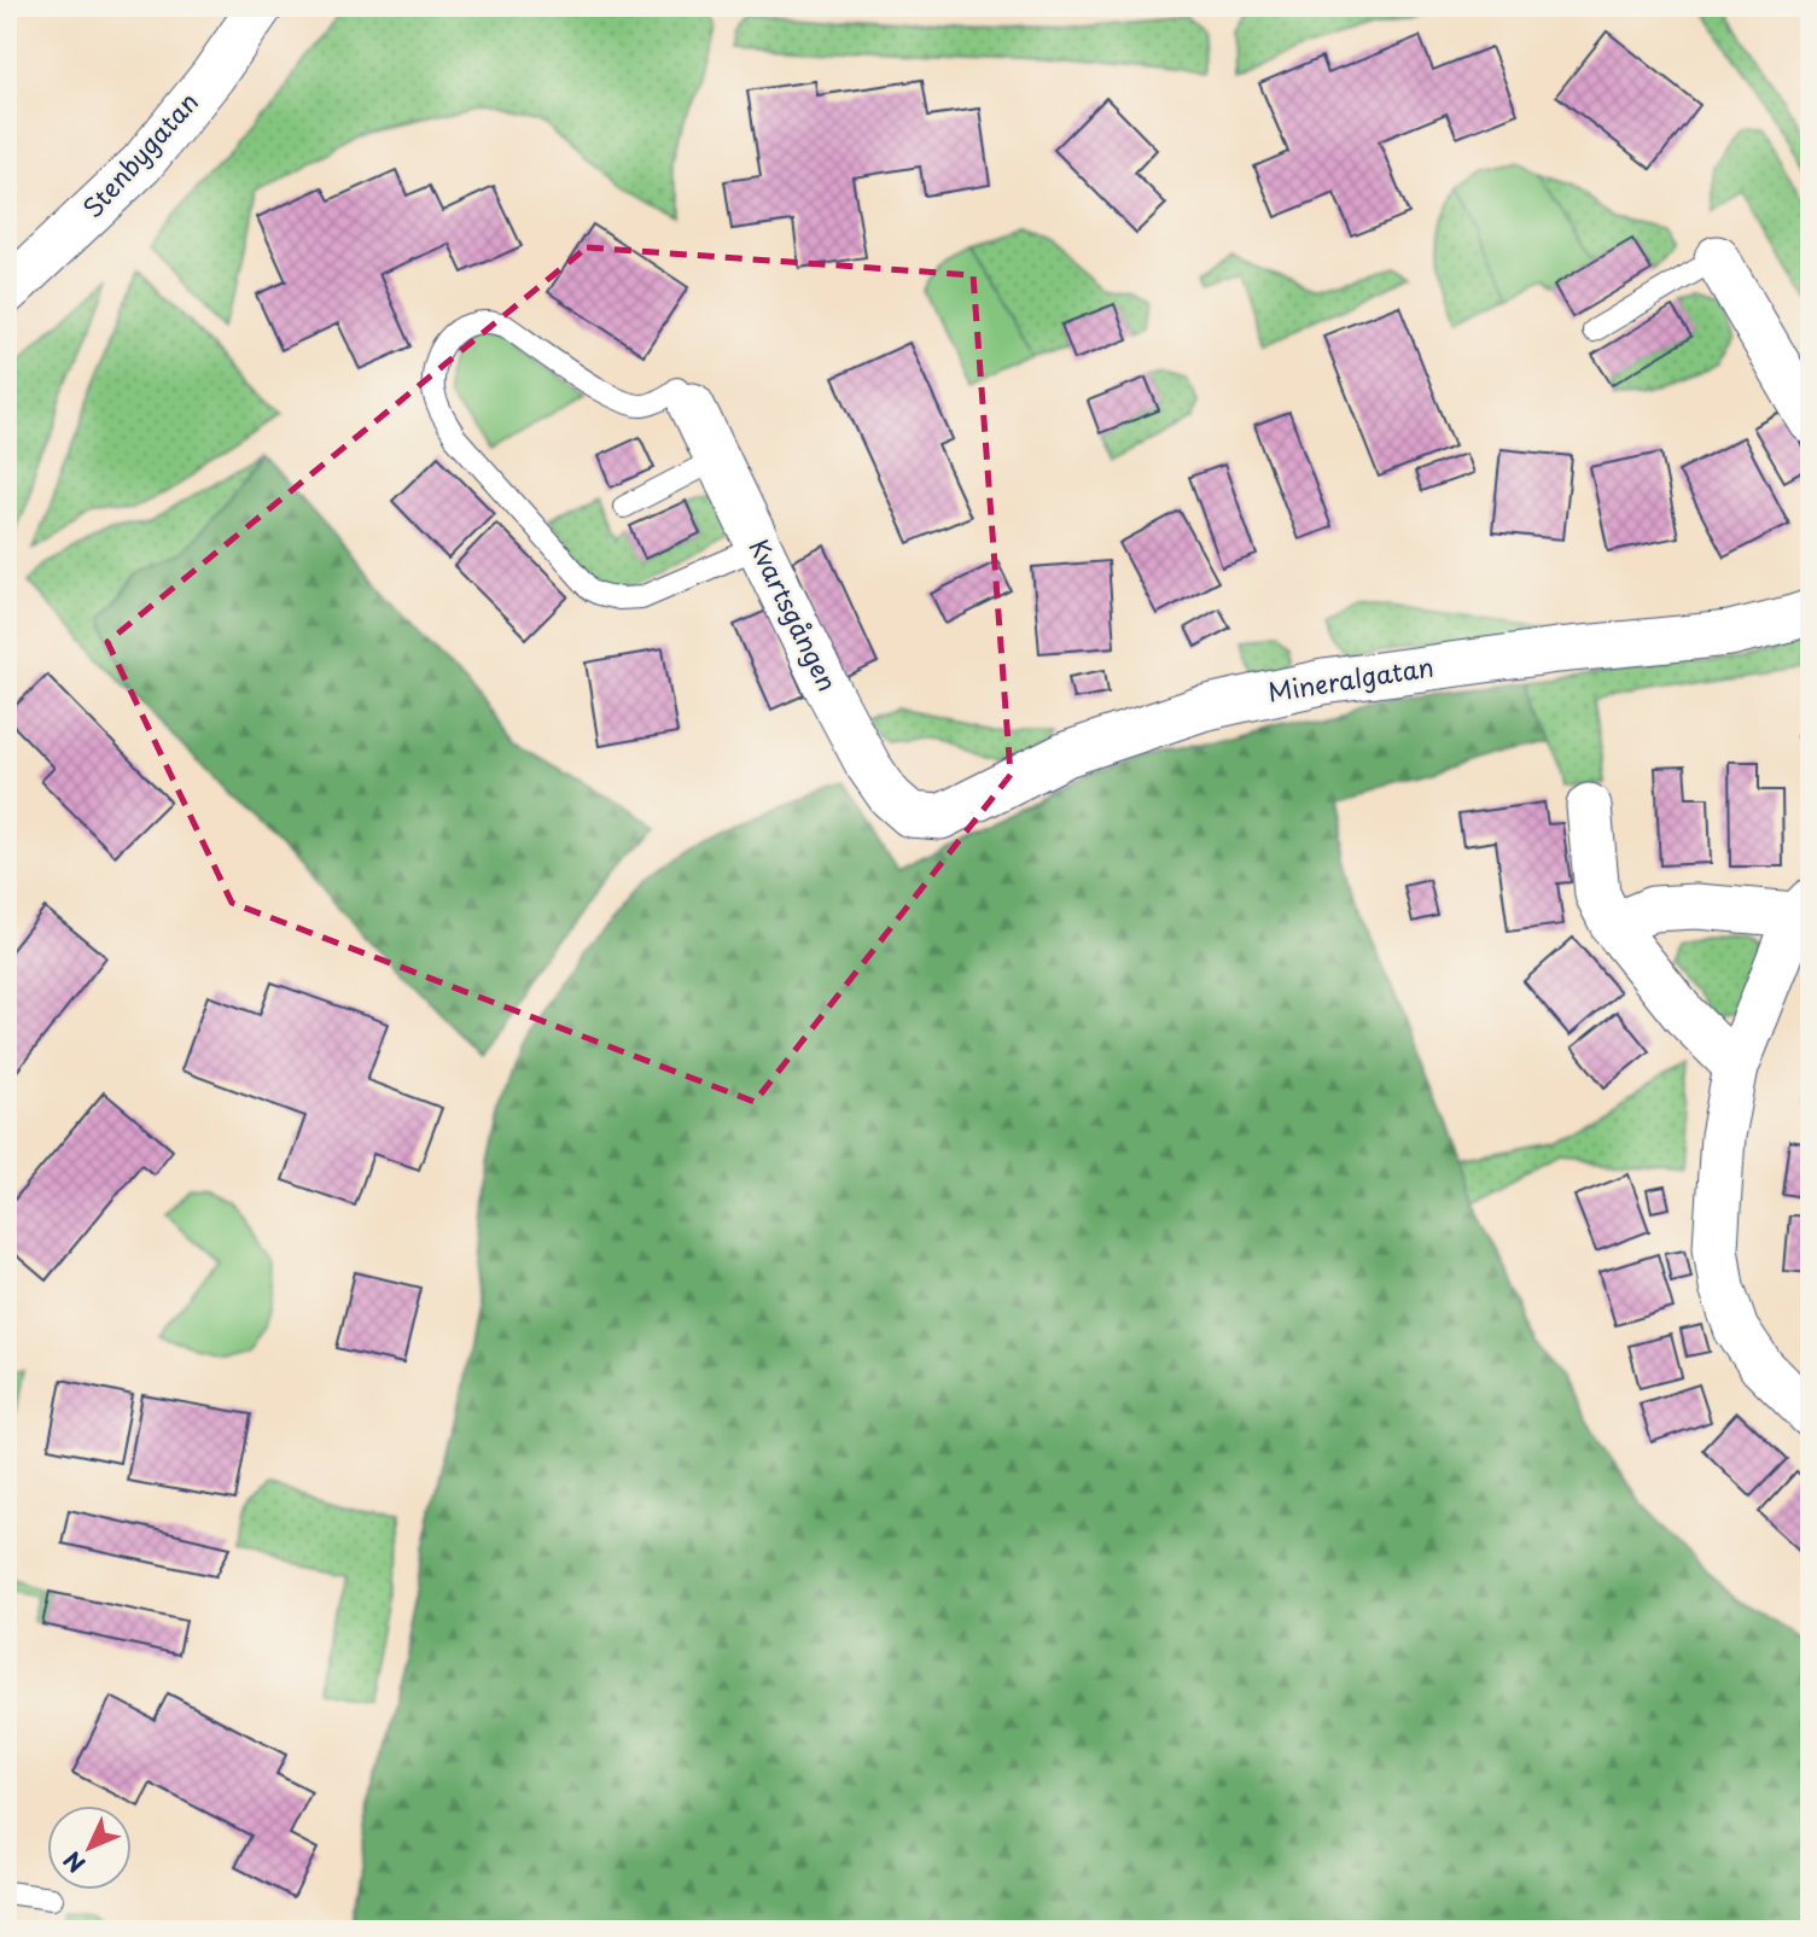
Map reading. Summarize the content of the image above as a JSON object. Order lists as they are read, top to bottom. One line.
{"streets":{"street":["Stenbygatan","Kvartsgången","Mineralgatan"]},"crossings":[["Kvartsgången","Mineralgatan"]],"north":"bottom left"}
